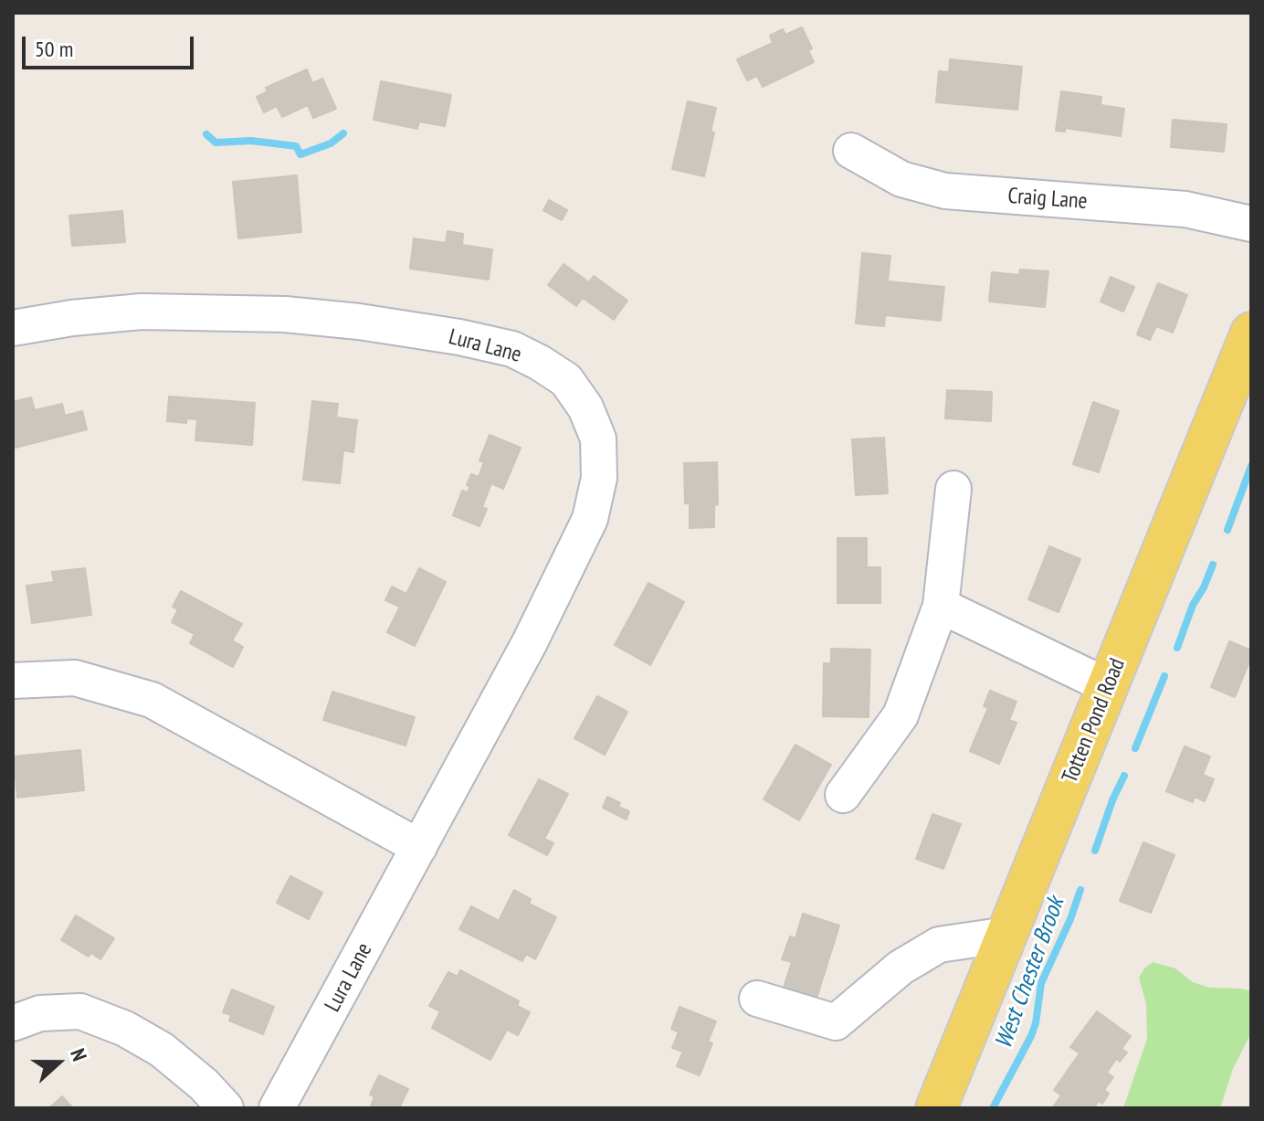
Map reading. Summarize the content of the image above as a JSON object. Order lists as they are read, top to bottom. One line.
{"streets":{"main road":["Totten Pond Road"],"street":["Craig Lane","Lura Lane"]},"water":["West Chester Brook"],"scale_bar":"50 m","north":"right"}
